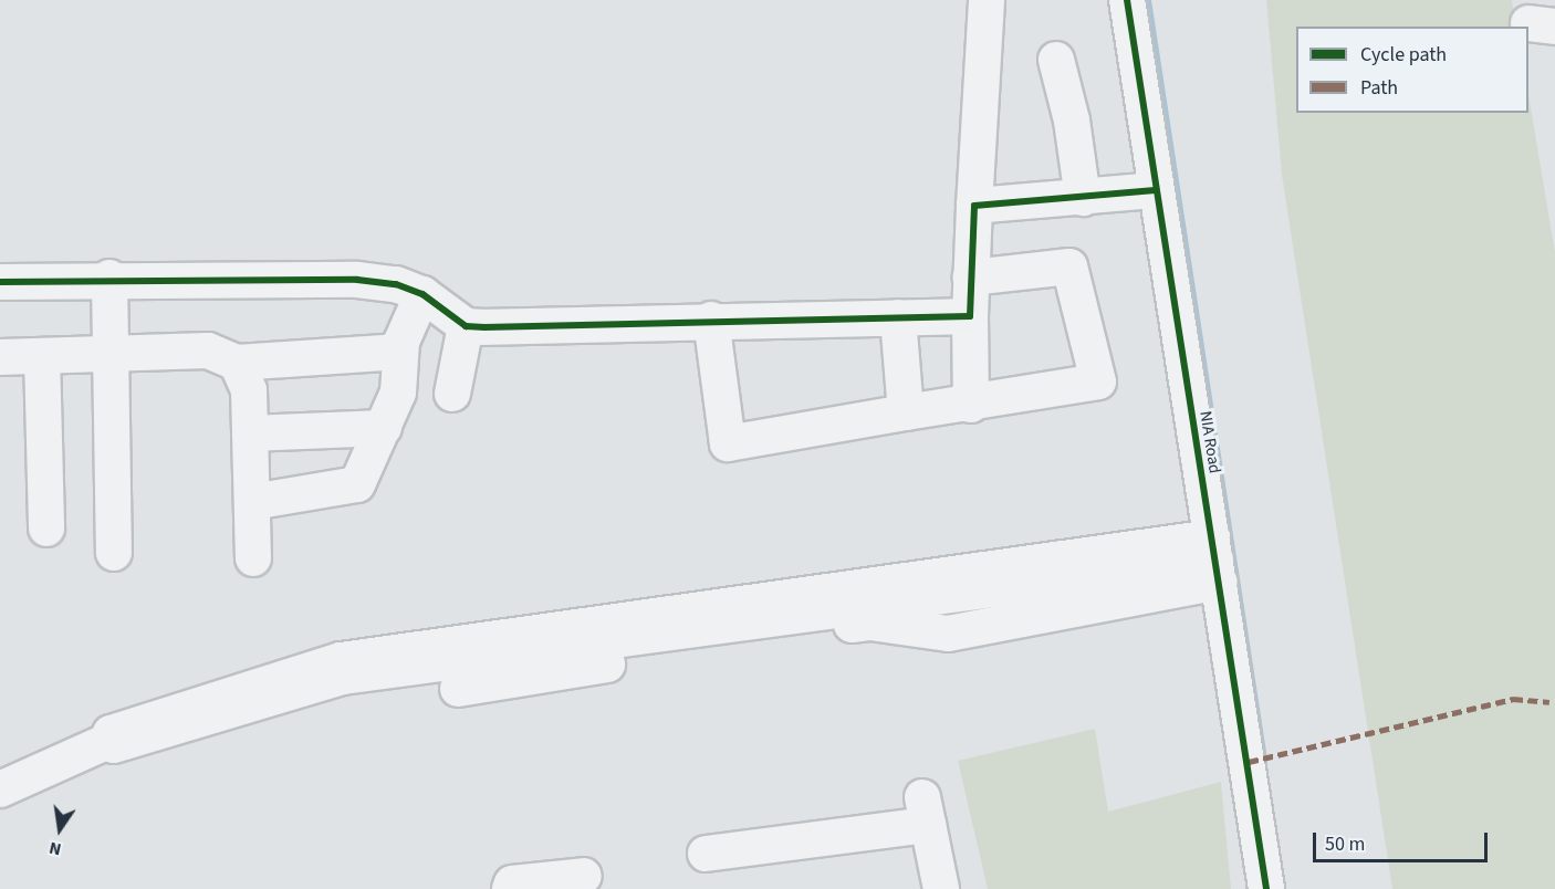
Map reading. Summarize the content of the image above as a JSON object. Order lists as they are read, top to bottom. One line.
{"streets":{"street":["NIA Road"]},"legend":["Cycle path","Path"],"scale_bar":"50 m","north":"bottom"}
